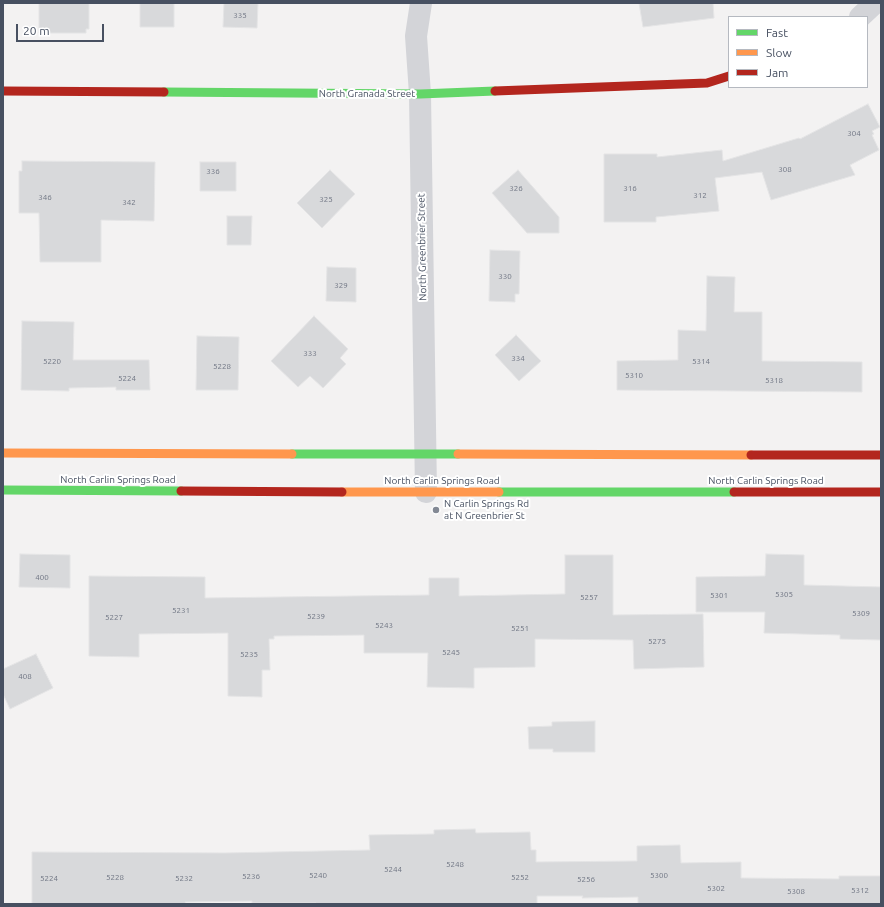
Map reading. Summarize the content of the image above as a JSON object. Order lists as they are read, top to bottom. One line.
{"streets":{"main road":["North Granada Street","North Carlin Springs Road"],"street":["North Greenbrier Street"]},"crossings":[["North Granada Street","North Greenbrier Street"],["North Greenbrier Street","North Carlin Springs Road"]],"places":["N Carlin Springs Rd at N Greenbrier St"],"house_numbers":["335","304","308","336","326","316","312","346","325","342","330","329","333","334","5220","5314","5228","5310","5224","5318","400","5305","5301","5257","5231","5309","5239","5227","5243","5251","5275","5245","5235","408","5248","5244","5240","5300","5236","5228","5252","5224","5232","5256","5302","5312","5308"],"legend":["Fast","Slow","Jam"],"scale_bar":"20 m"}
